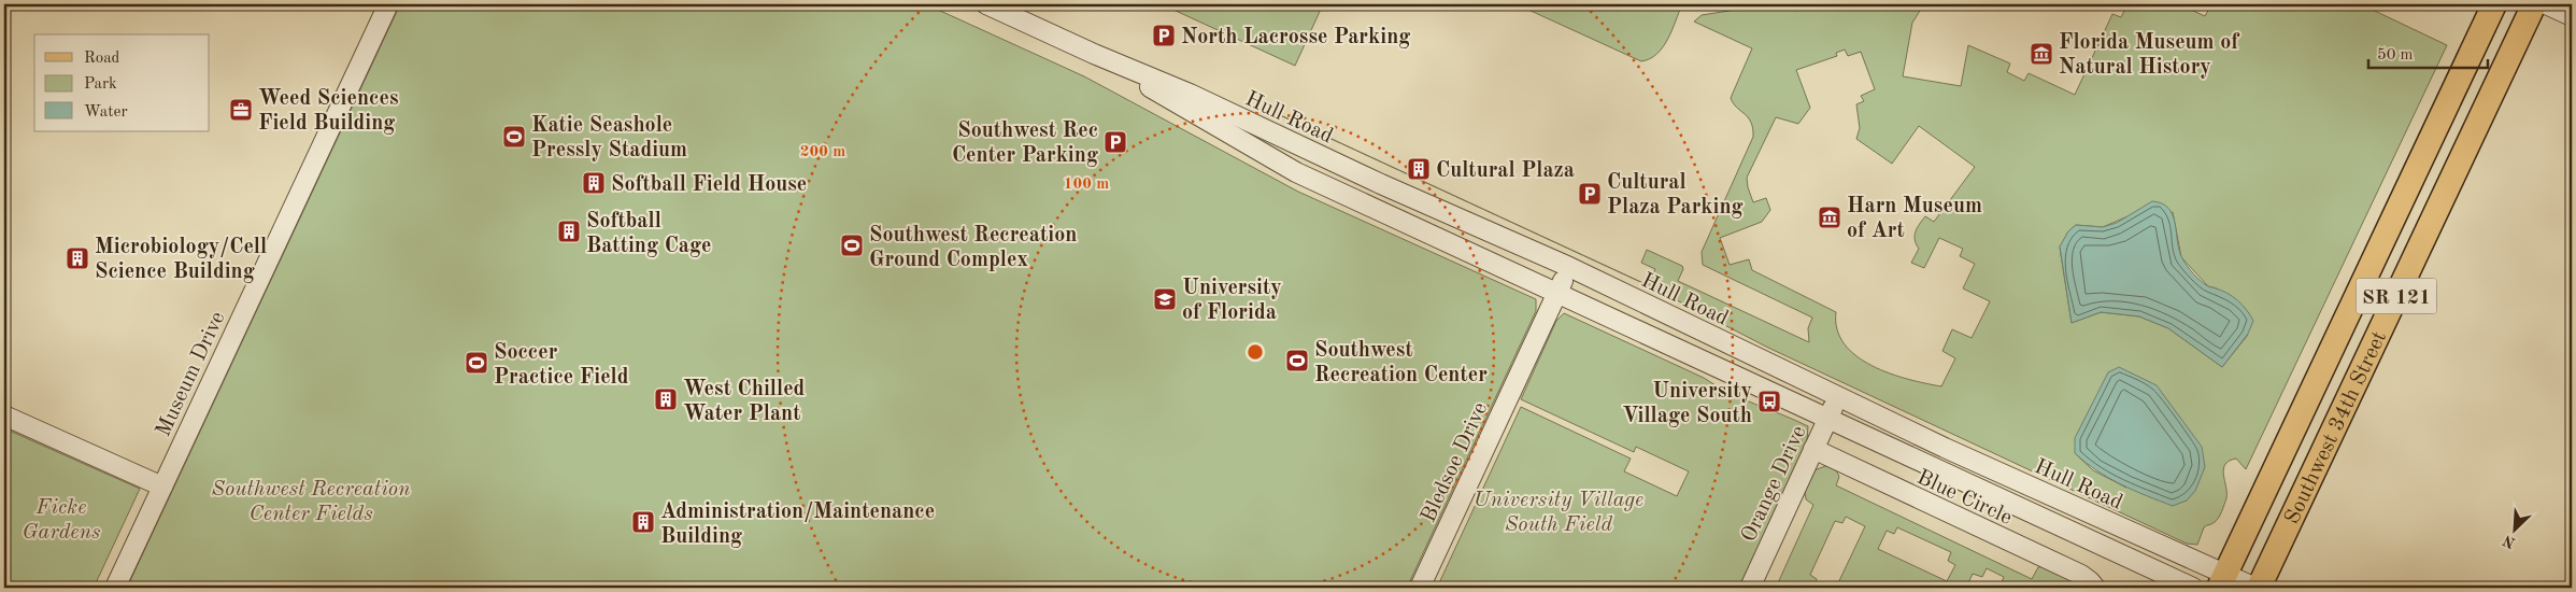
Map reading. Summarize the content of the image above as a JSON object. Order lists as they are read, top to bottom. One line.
{"streets":{"main road":["SR 121","Southwest 34th Street"],"street":["Hull Road","Museum Drive","Bledsoe Drive","Orange Drive","Blue Circle"]},"crossings":[["Hull Road","Southwest 34th Street"],["Hull Road","Bledsoe Drive"],["Hull Road","Orange Drive"],["Orange Drive","Blue Circle"]],"parks":["Southwest Recreation Center Fields","University Village South Field","Ficke Gardens"],"places":{"parking":["North Lacrosse Parking","Southwest Rec Center Parking","Cultural Plaza Parking"],"museum":["Florida Museum of Natural History","Harn Museum of Art"],"office":["Weed Sciences Field Building"],"sports":["Katie Seashole Pressly Stadium","Southwest Recreation Ground Complex","Southwest Recreation Center","Soccer Practice Field"],"building":["Cultural Plaza","Softball Field House","Softball Batting Cage","Microbiology/Cell Science Building","West Chilled Water Plant","Administration/Maintenance Building"],"school or university":["University of Florida"],"bus stop":["University Village South"]},"legend":["Road","Park","Water"],"scale_bar":"50 m","north":"bottom left","rings":["200 m","100 m"]}
